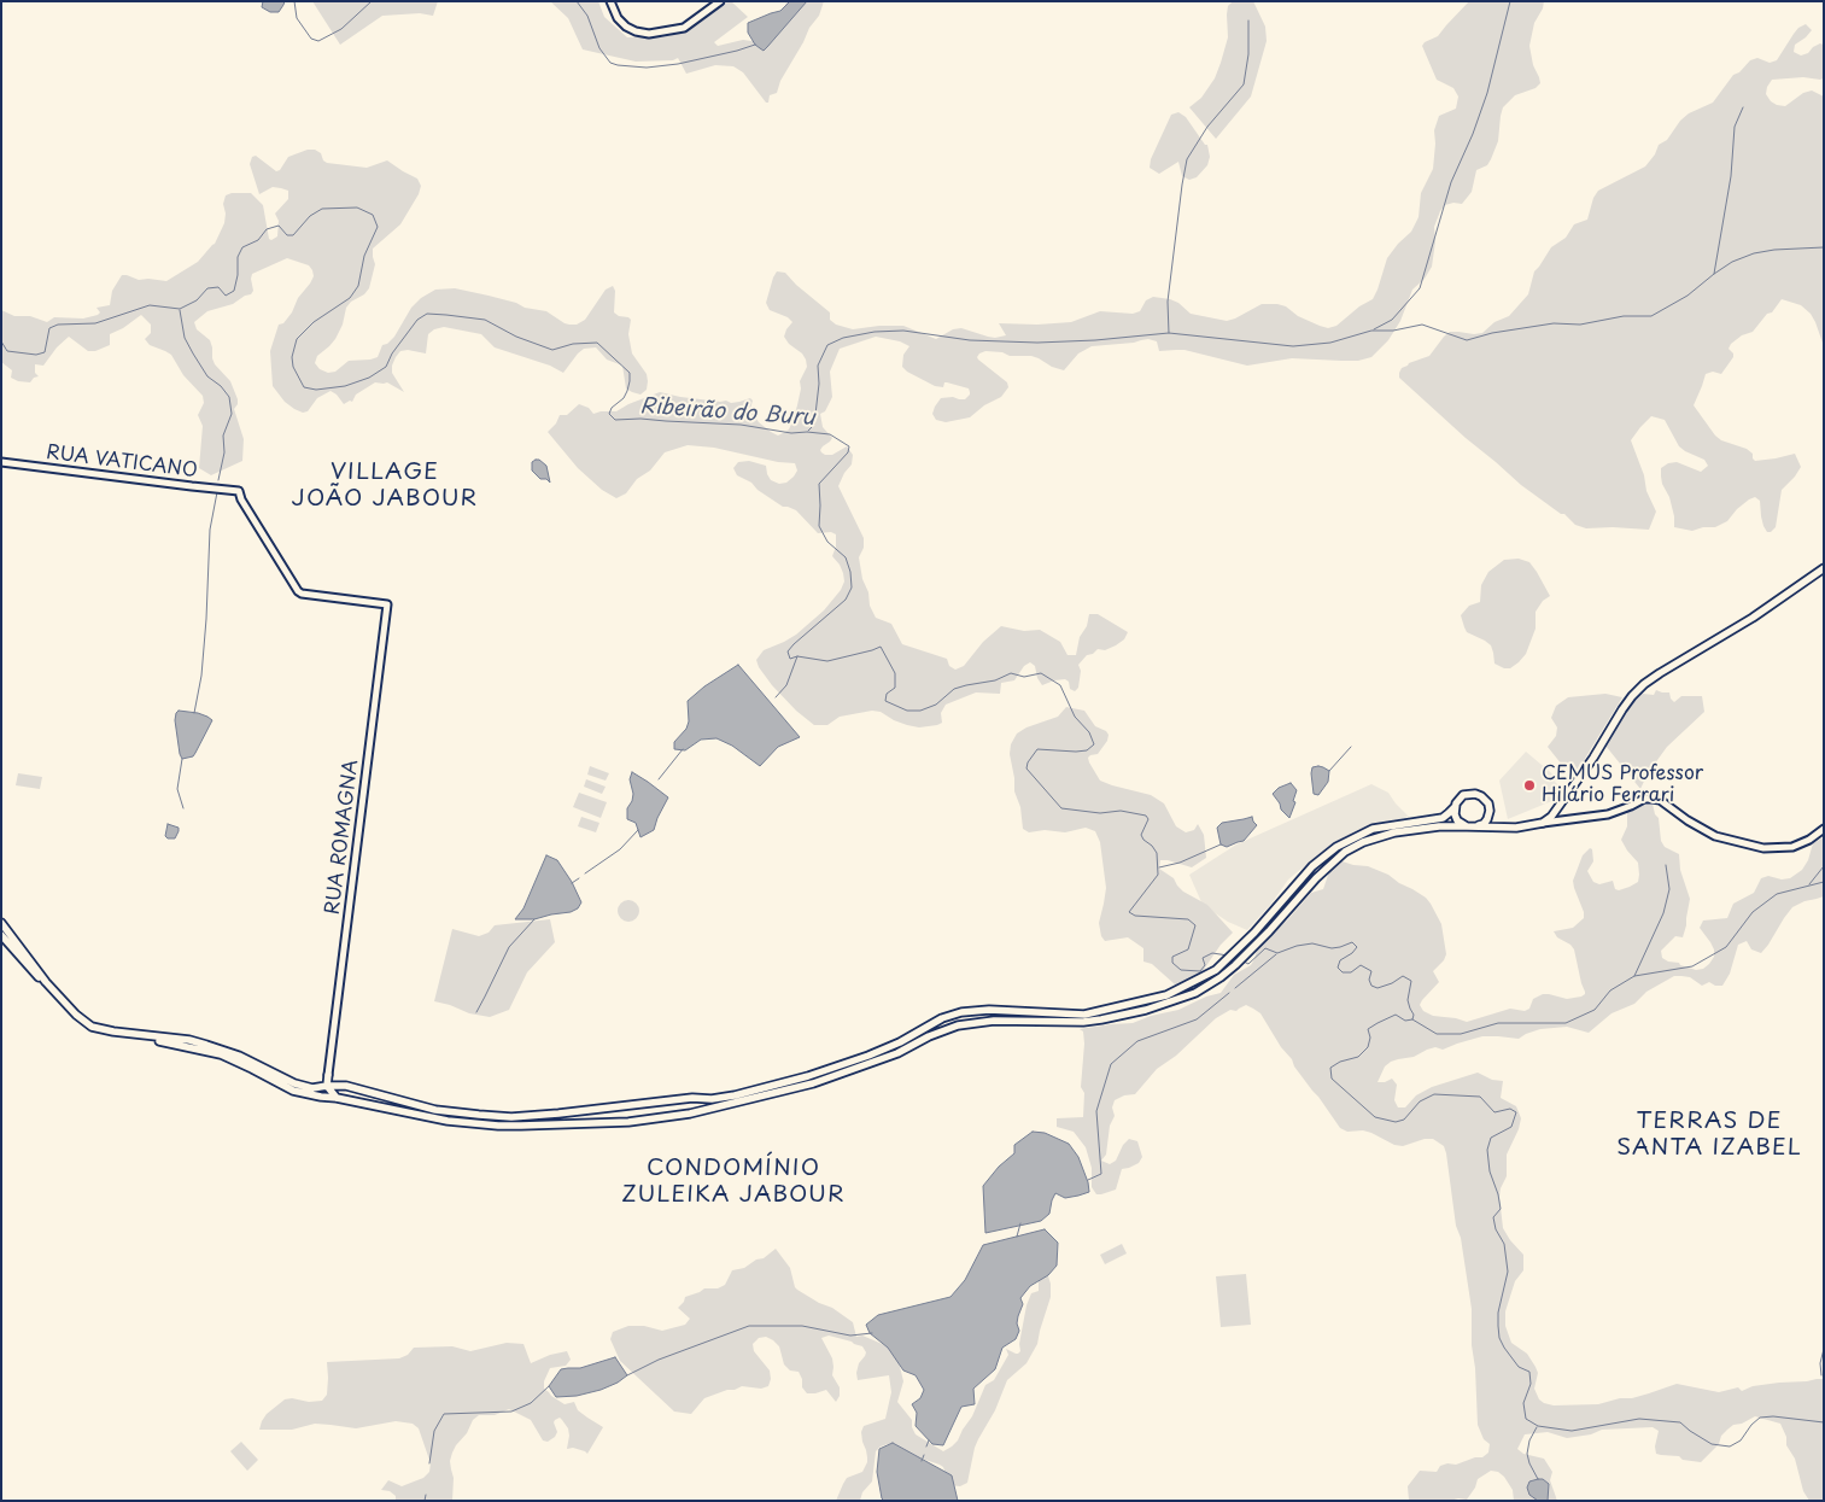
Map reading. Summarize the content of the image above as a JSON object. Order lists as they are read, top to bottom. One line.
{"streets":{"street":["RUA VATICANO","RUA ROMAGNA"]},"crossings":[["RUA VATICANO","RUA ROMAGNA"]],"districts":["VILLAGE JOÃO JABOUR","TERRAS DE SANTA IZABEL","CONDOMÍNIO ZULEIKA JABOUR"],"water":["Ribeirão do Buru"],"places":["CEMUS Professor Hilário Ferrari"]}
